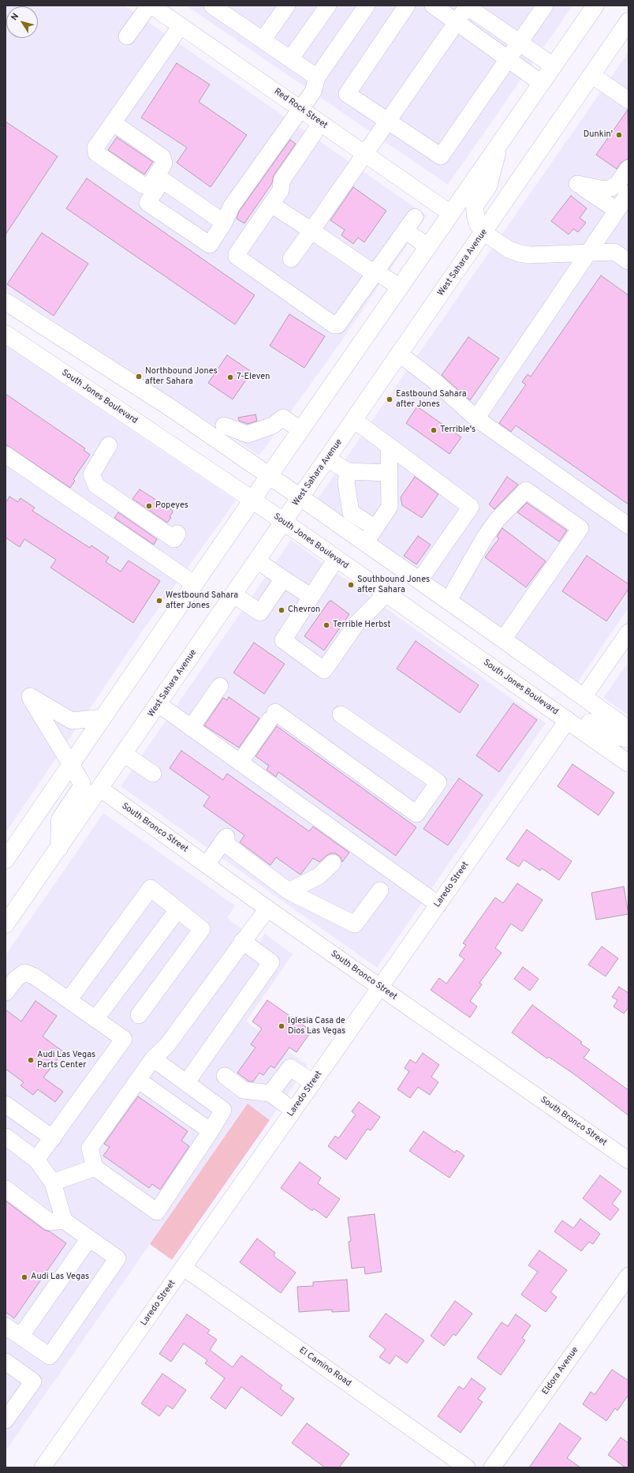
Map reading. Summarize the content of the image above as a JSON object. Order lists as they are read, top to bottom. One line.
{"streets":{"main road":["West Sahara Avenue","South Jones Boulevard"],"street":["Red Rock Street","South Bronco Street","Laredo Street","El Camino Road","Eldora Avenue"]},"crossings":[["West Sahara Avenue","South Jones Boulevard"],["West Sahara Avenue","South Bronco Street"],["South Jones Boulevard","Laredo Street"],["South Bronco Street","Laredo Street"],["Laredo Street","El Camino Road"]],"places":["Dunkin'","Northbound Jones after Sahara","7-Eleven","Eastbound Sahara after Jones","Terrible's","Popeyes","Southbound Jones after Sahara","Westbound Sahara after Jones","Chevron","Terrible Herbst","Iglesia Casa de Dios Las Vegas","Audi Las Vegas Parts Center","Audi Las Vegas"],"north":"top left"}
